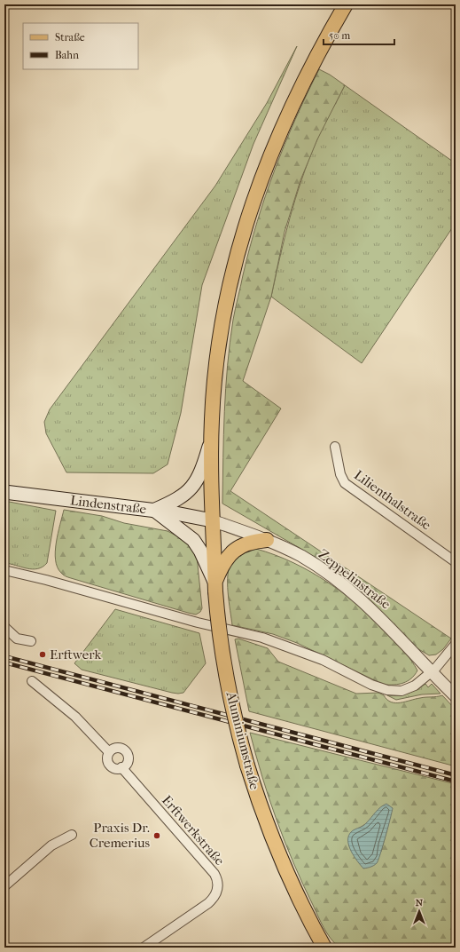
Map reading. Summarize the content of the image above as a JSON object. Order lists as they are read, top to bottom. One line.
{"streets":{"main road":["Lindenstraße","Aluminiumstraße"],"street":["Lilienthalstraße","Zeppelinstraße","Erftwerkstraße"]},"crossings":[["Lindenstraße","Zeppelinstraße"],["Lindenstraße","Aluminiumstraße"],["Zeppelinstraße","Aluminiumstraße"]],"places":["Erftwerk","Praxis Dr. Cremerius"],"legend":["Straße","Bahn"],"scale_bar":"50 m","north":"top"}
